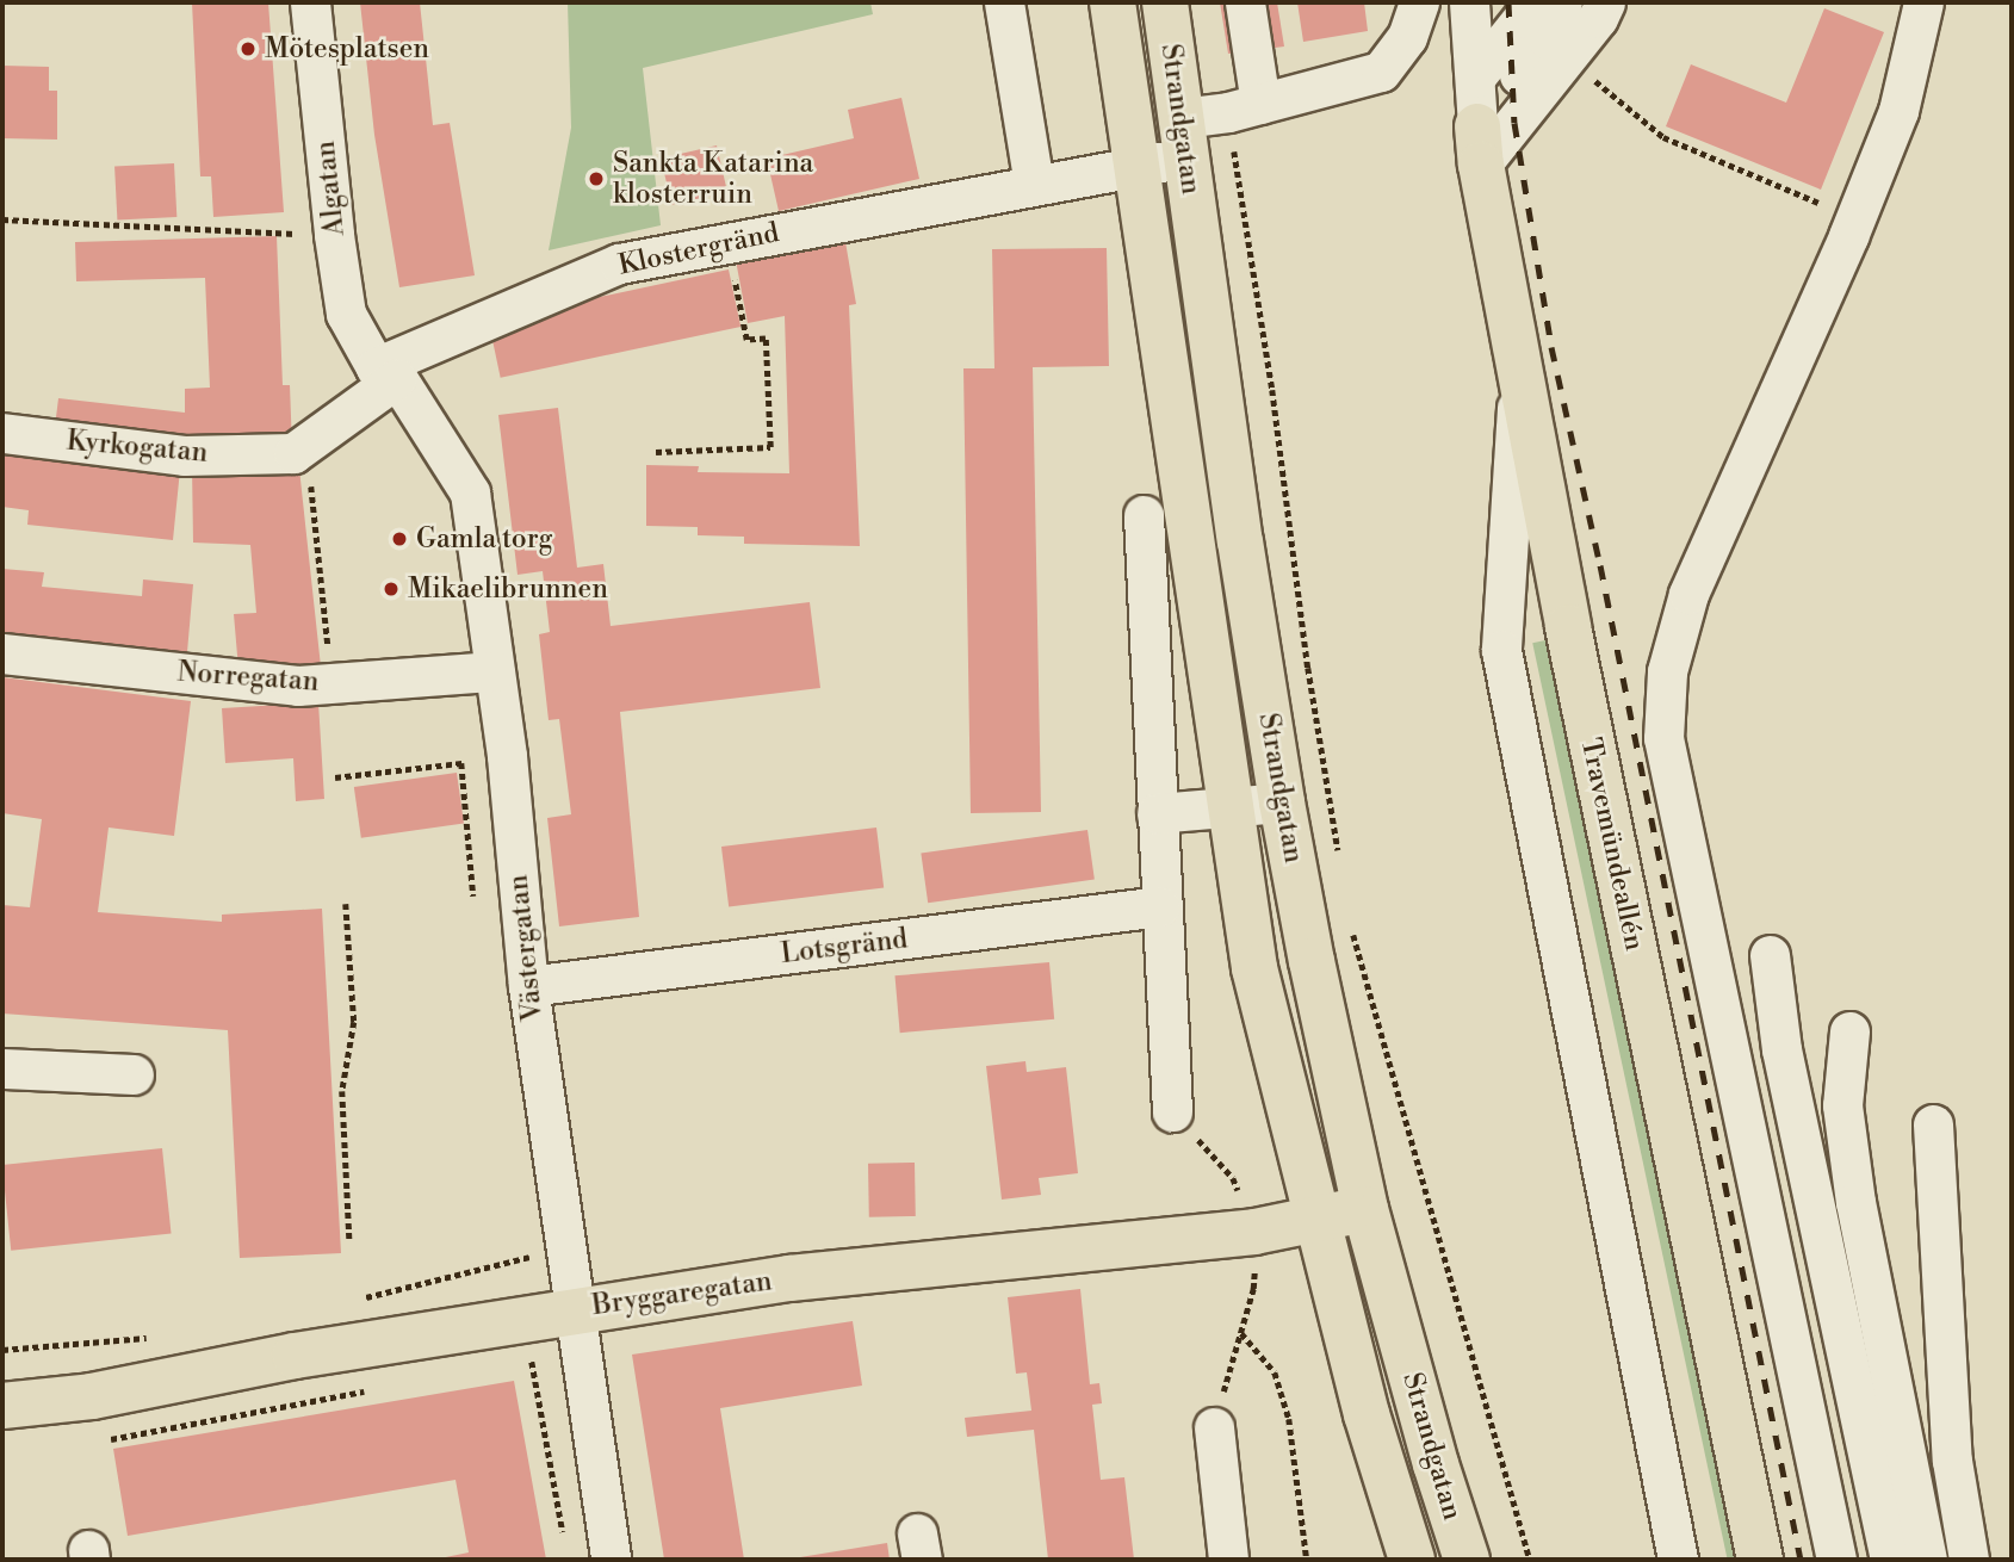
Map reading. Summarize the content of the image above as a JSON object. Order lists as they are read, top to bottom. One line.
{"streets":{"main road":["Strandgatan","Travemündeallén","Bryggaregatan"],"street":["Algatan","Klostergränd","Kyrkogatan","Norregatan","Lotsgränd","Västergatan"]},"crossings":[["Strandgatan","Klostergränd"],["Strandgatan","Bryggaregatan"],["Algatan","Klostergränd"],["Algatan","Kyrkogatan"],["Algatan","Västergatan"],["Klostergränd","Kyrkogatan"],["Klostergränd","Västergatan"],["Kyrkogatan","Västergatan"],["Norregatan","Västergatan"],["Lotsgränd","Västergatan"],["Västergatan","Bryggaregatan"]],"places":["Mötesplatsen","Sankta Katarina klosterruin","Gamla torg","Mikaelibrunnen"]}
